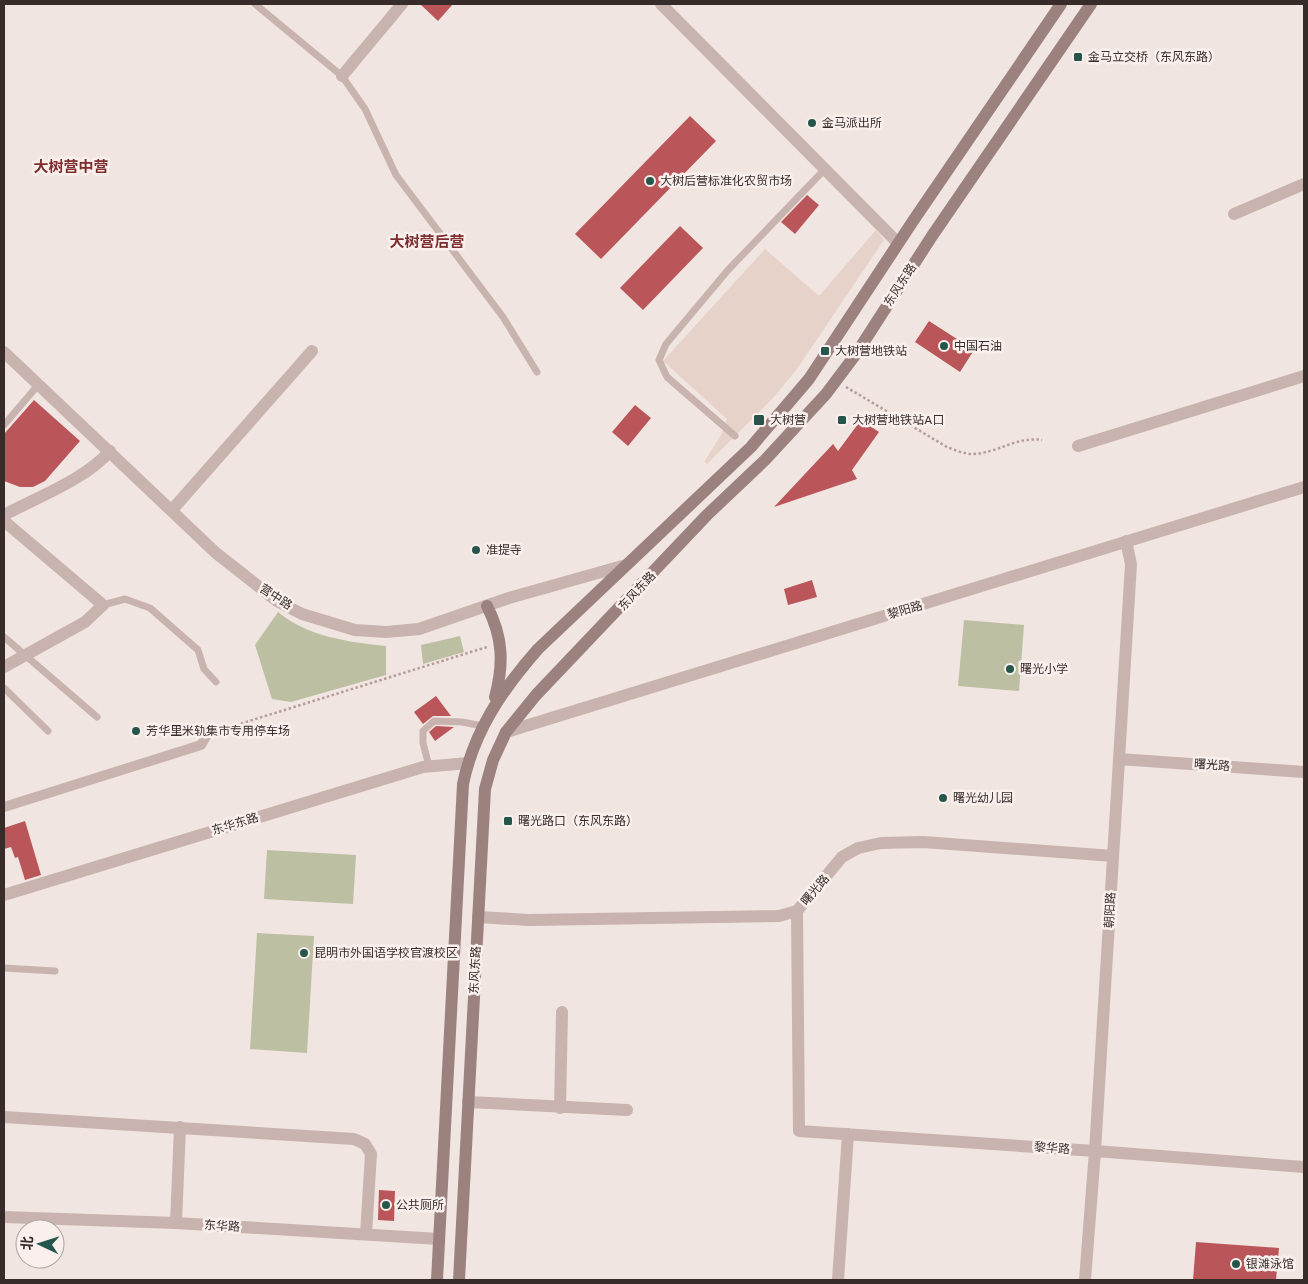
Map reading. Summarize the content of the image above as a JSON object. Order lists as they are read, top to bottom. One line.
{"streets":{"main road":["东风东路"],"street":["营中路","黎阳路","曙光路","东华东路","朝阳路","黎华路","东华路"]},"crossings":[["东风东路","营中路"],["东风东路","黎阳路"],["东风东路","曙光路"],["东风东路","东华东路"],["东风东路","东华路"],["黎阳路","朝阳路"],["曙光路","朝阳路"],["曙光路","黎华路"],["朝阳路","黎华路"]],"districts":["大树营中营","大树营后营"],"places":{"transit":["金马立交桥（东风东路）","大树营地铁站","大树营","大树营地铁站A口","曙光路口（东风东路）"],"other":["金马派出所","大树后营标准化农贸市场","中国石油","准提寺","曙光小学","芳华里米轨集市专用停车场","曙光幼儿园","昆明市外国语学校官渡校区","公共厕所","银滩泳馆"]},"north":"left"}
